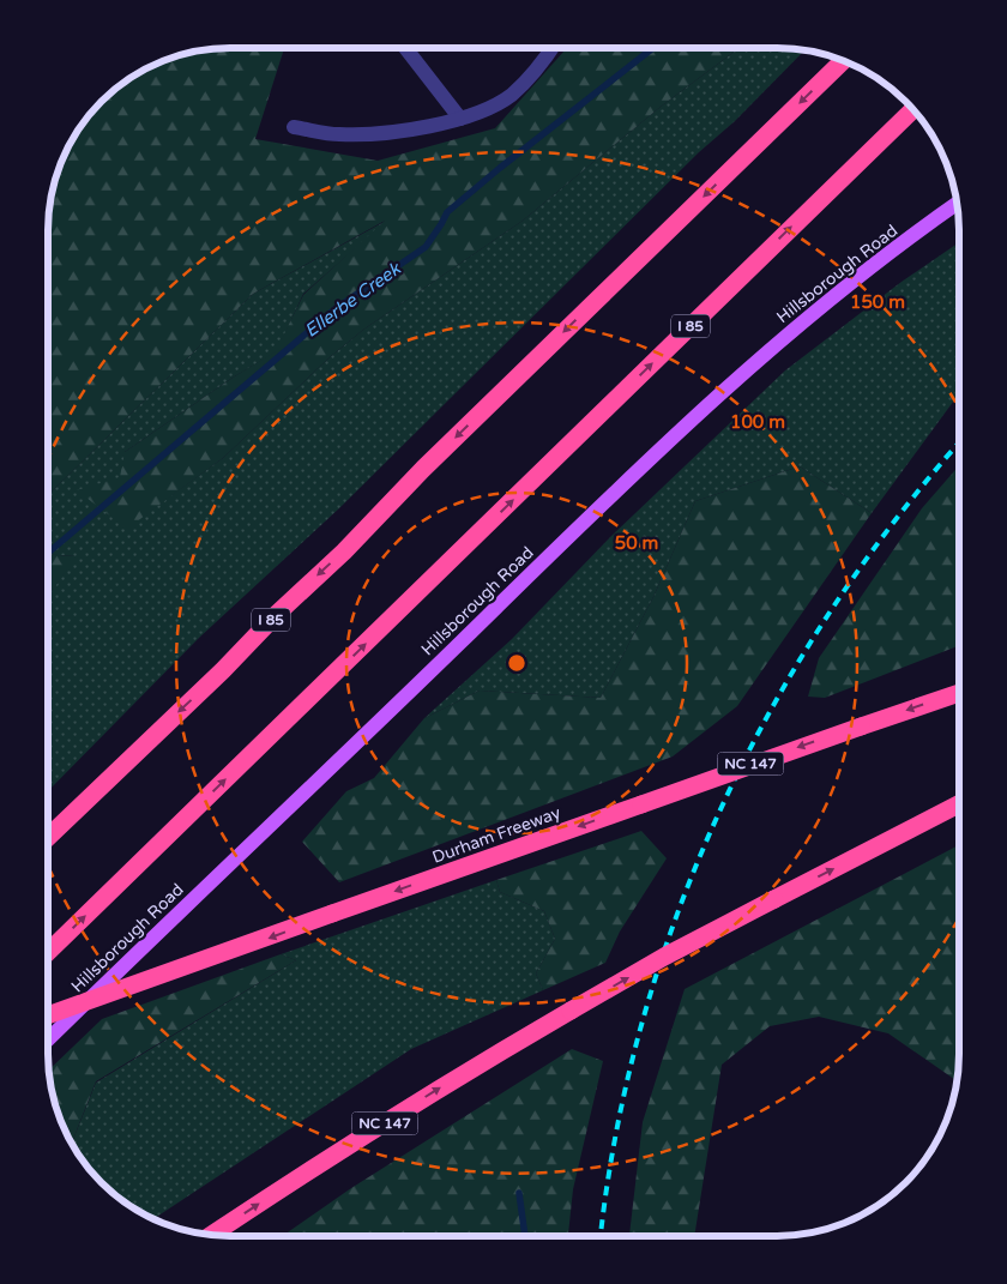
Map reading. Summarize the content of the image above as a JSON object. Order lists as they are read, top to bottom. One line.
{"streets":{"highway":["I 85","NC 147","Durham Freeway"],"main road":["Hillsborough Road"]},"water":["Ellerbe Creek"],"rings":["150 m","100 m","50 m"]}
